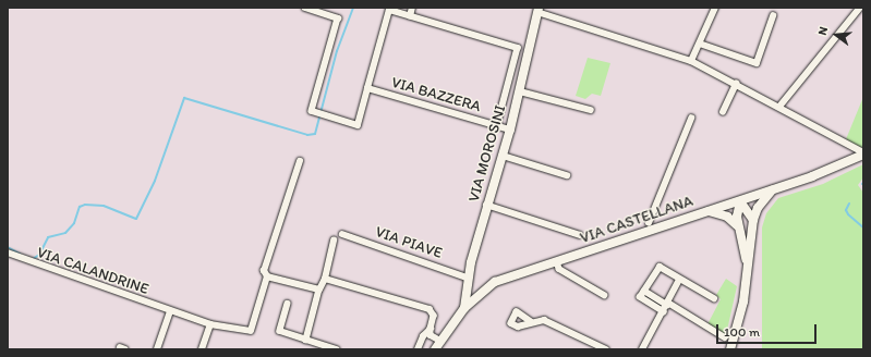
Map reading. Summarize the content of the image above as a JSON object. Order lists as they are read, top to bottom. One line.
{"streets":{"street":["VIA BAZZERA","VIA MOROSINI","VIA CASTELLANA","VIA PIAVE","VIA CALANDRINE"]},"crossings":[["VIA BAZZERA","VIA MOROSINI"],["VIA MOROSINI","VIA CASTELLANA"],["VIA MOROSINI","VIA PIAVE"]],"scale_bar":"100 m","north":"left"}
